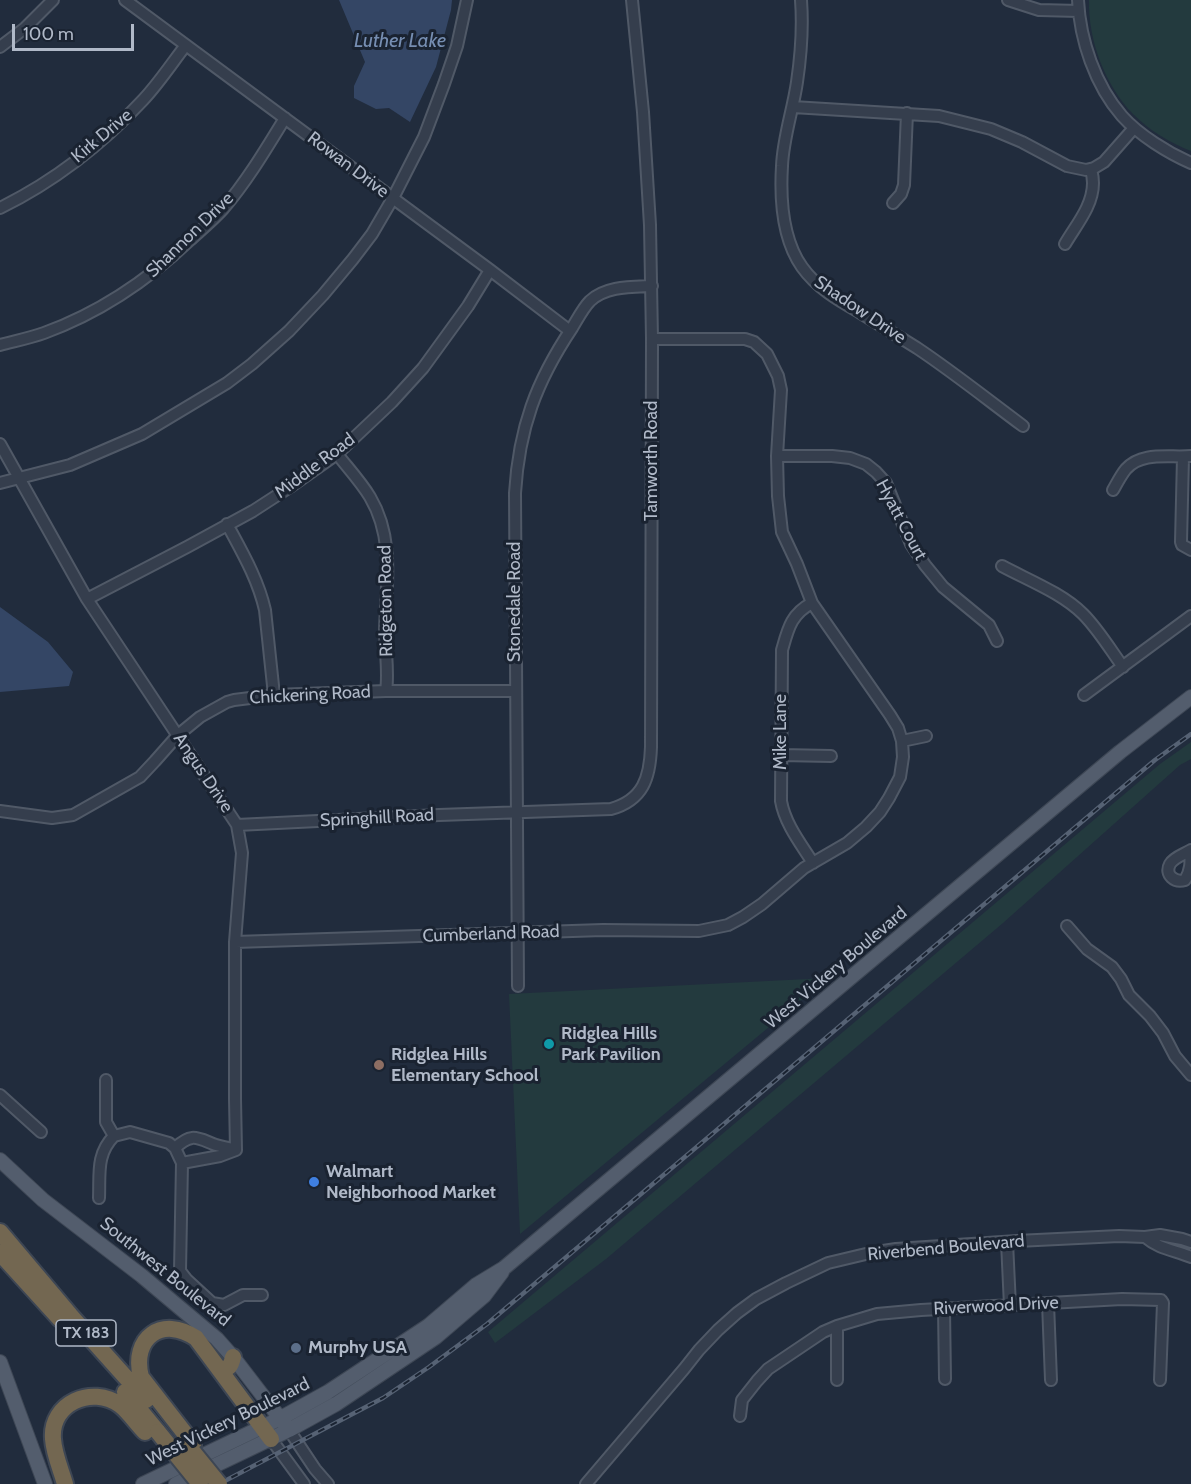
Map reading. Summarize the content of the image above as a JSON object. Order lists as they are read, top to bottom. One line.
{"streets":{"highway":["TX 183"],"main road":["West Vickery Boulevard","Southwest Boulevard"],"street":["Kirk Drive","Rowan Drive","Shannon Drive","Shadow Drive","Tamworth Road","Middle Road","Hyatt Court","Ridgeton Road","Stonedale Road","Chickering Road","Mike Lane","Angus Drive","Springhill Road","Cumberland Road","Riverbend Boulevard","Riverwood Drive"]},"crossings":[["Kirk Drive","Rowan Drive"],["Rowan Drive","Shannon Drive"],["Rowan Drive","Middle Road"],["Rowan Drive","Stonedale Road"],["Tamworth Road","Stonedale Road"],["Tamworth Road","Springhill Road"],["Middle Road","Ridgeton Road"],["Middle Road","Angus Drive"],["Ridgeton Road","Chickering Road"],["Stonedale Road","Chickering Road"],["Stonedale Road","Springhill Road"],["Stonedale Road","Cumberland Road"],["Chickering Road","Angus Drive"],["Mike Lane","Cumberland Road"],["Angus Drive","Springhill Road"],["Angus Drive","Cumberland Road"],["West Vickery Boulevard","Southwest Boulevard"]],"water":["Luther Lake"],"places":["Ridglea Hills Park Pavilion","Ridglea Hills Elementary School","Walmart Neighborhood Market","Murphy USA"],"scale_bar":"100 m"}
